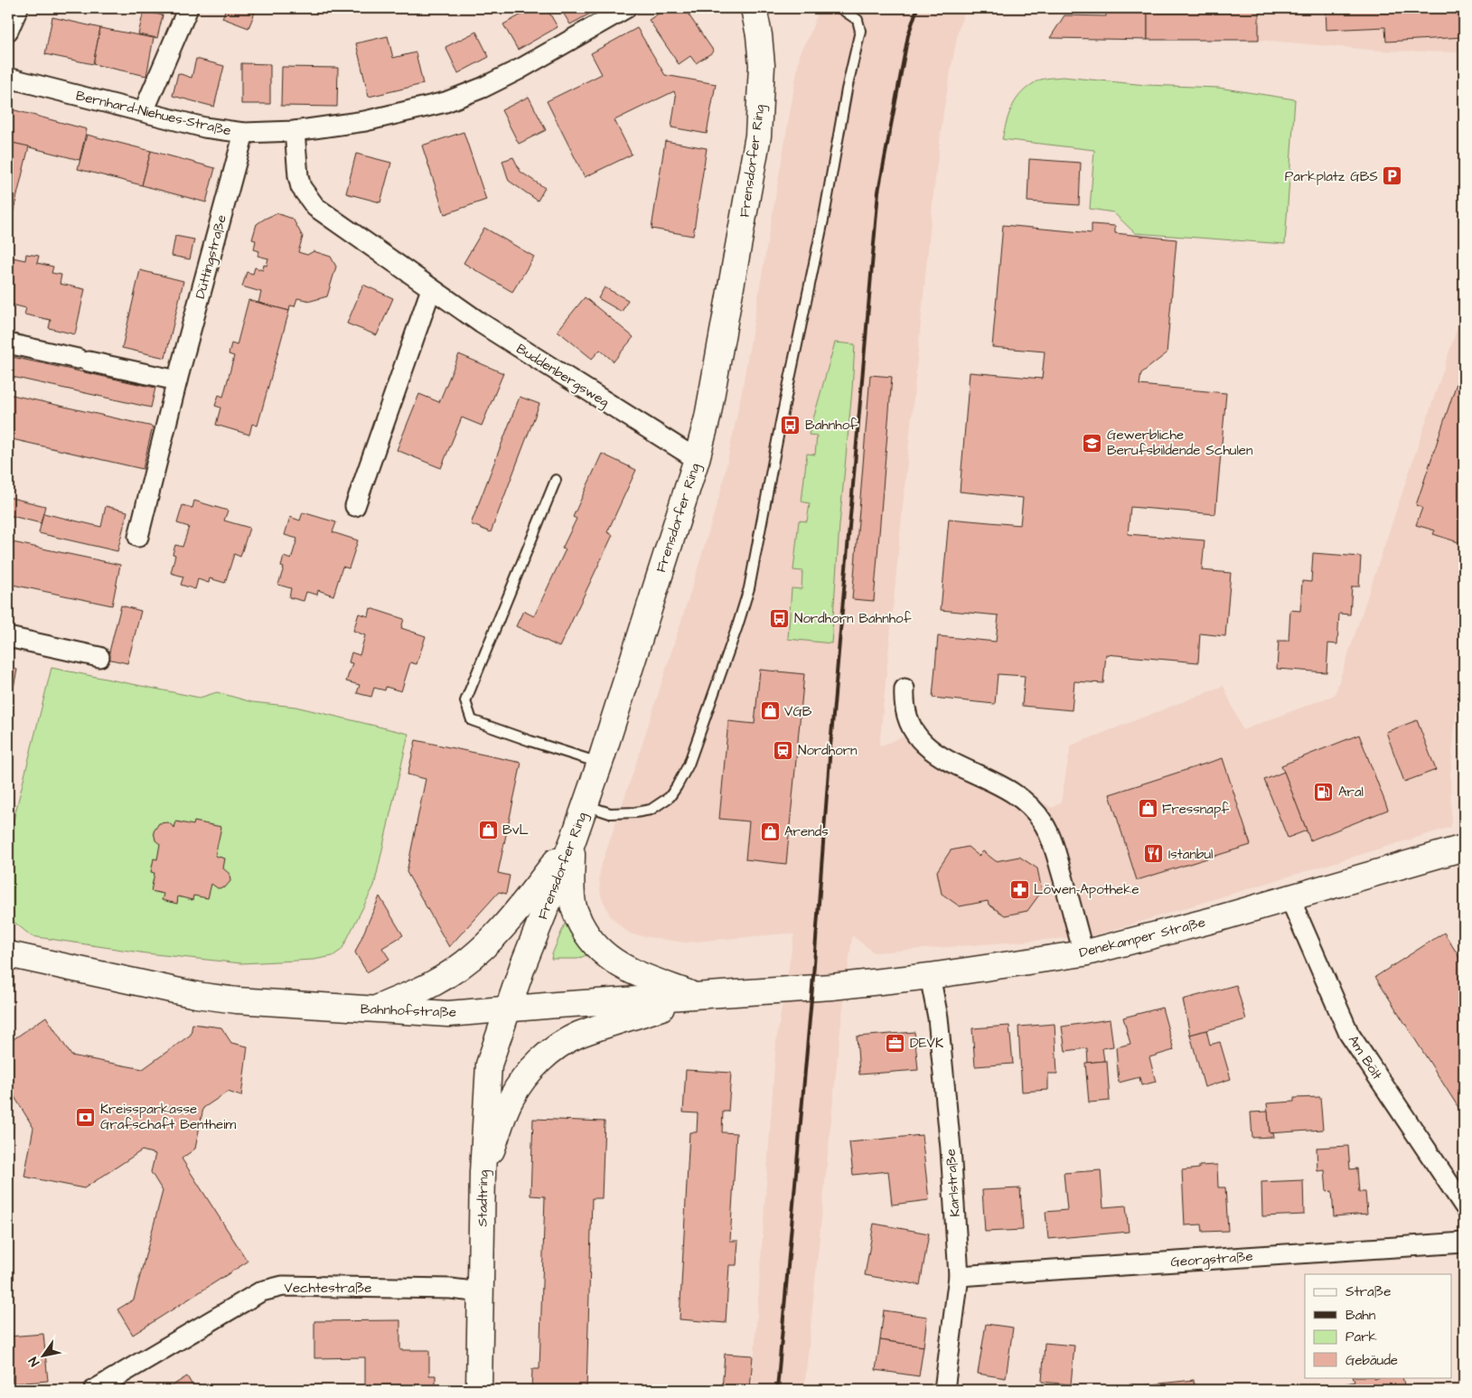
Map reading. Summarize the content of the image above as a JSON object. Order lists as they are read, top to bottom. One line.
{"streets":{"street":["Bernhard-Niehues-Straße","Frensdorfer Ring","Düttingstraße","Buddenbergsweg","Denekamper Straße","Bahnhofstraße","Am Bölt","Karlstraße","Stadtring","Georgstraße","Vechtestraße"]},"crossings":[["Bernhard-Niehues-Straße","Düttingstraße"],["Bernhard-Niehues-Straße","Buddenbergsweg"],["Frensdorfer Ring","Buddenbergsweg"],["Frensdorfer Ring","Bahnhofstraße"],["Frensdorfer Ring","Stadtring"],["Denekamper Straße","Bahnhofstraße"],["Denekamper Straße","Am Bölt"],["Denekamper Straße","Karlstraße"],["Bahnhofstraße","Stadtring"],["Karlstraße","Georgstraße"],["Stadtring","Vechtestraße"]],"places":{"parking":["Parkplatz GBS"],"bus stop":["Bahnhof","Nordhorn Bahnhof"],"school or university":["Gewerbliche Berufsbildende Schulen"],"shop":["VGB","Fressnapf","BvL","Arends"],"station":["Nordhorn"],"fuel station":["Aral"],"restaurant":["Istanbul"],"pharmacy":["Löwen-Apotheke"],"office":["DEVK"],"bank":["Kreissparkasse Grafschaft Bentheim"]},"legend":["Straße","Bahn","Park","Gebäude"],"north":"bottom left"}
